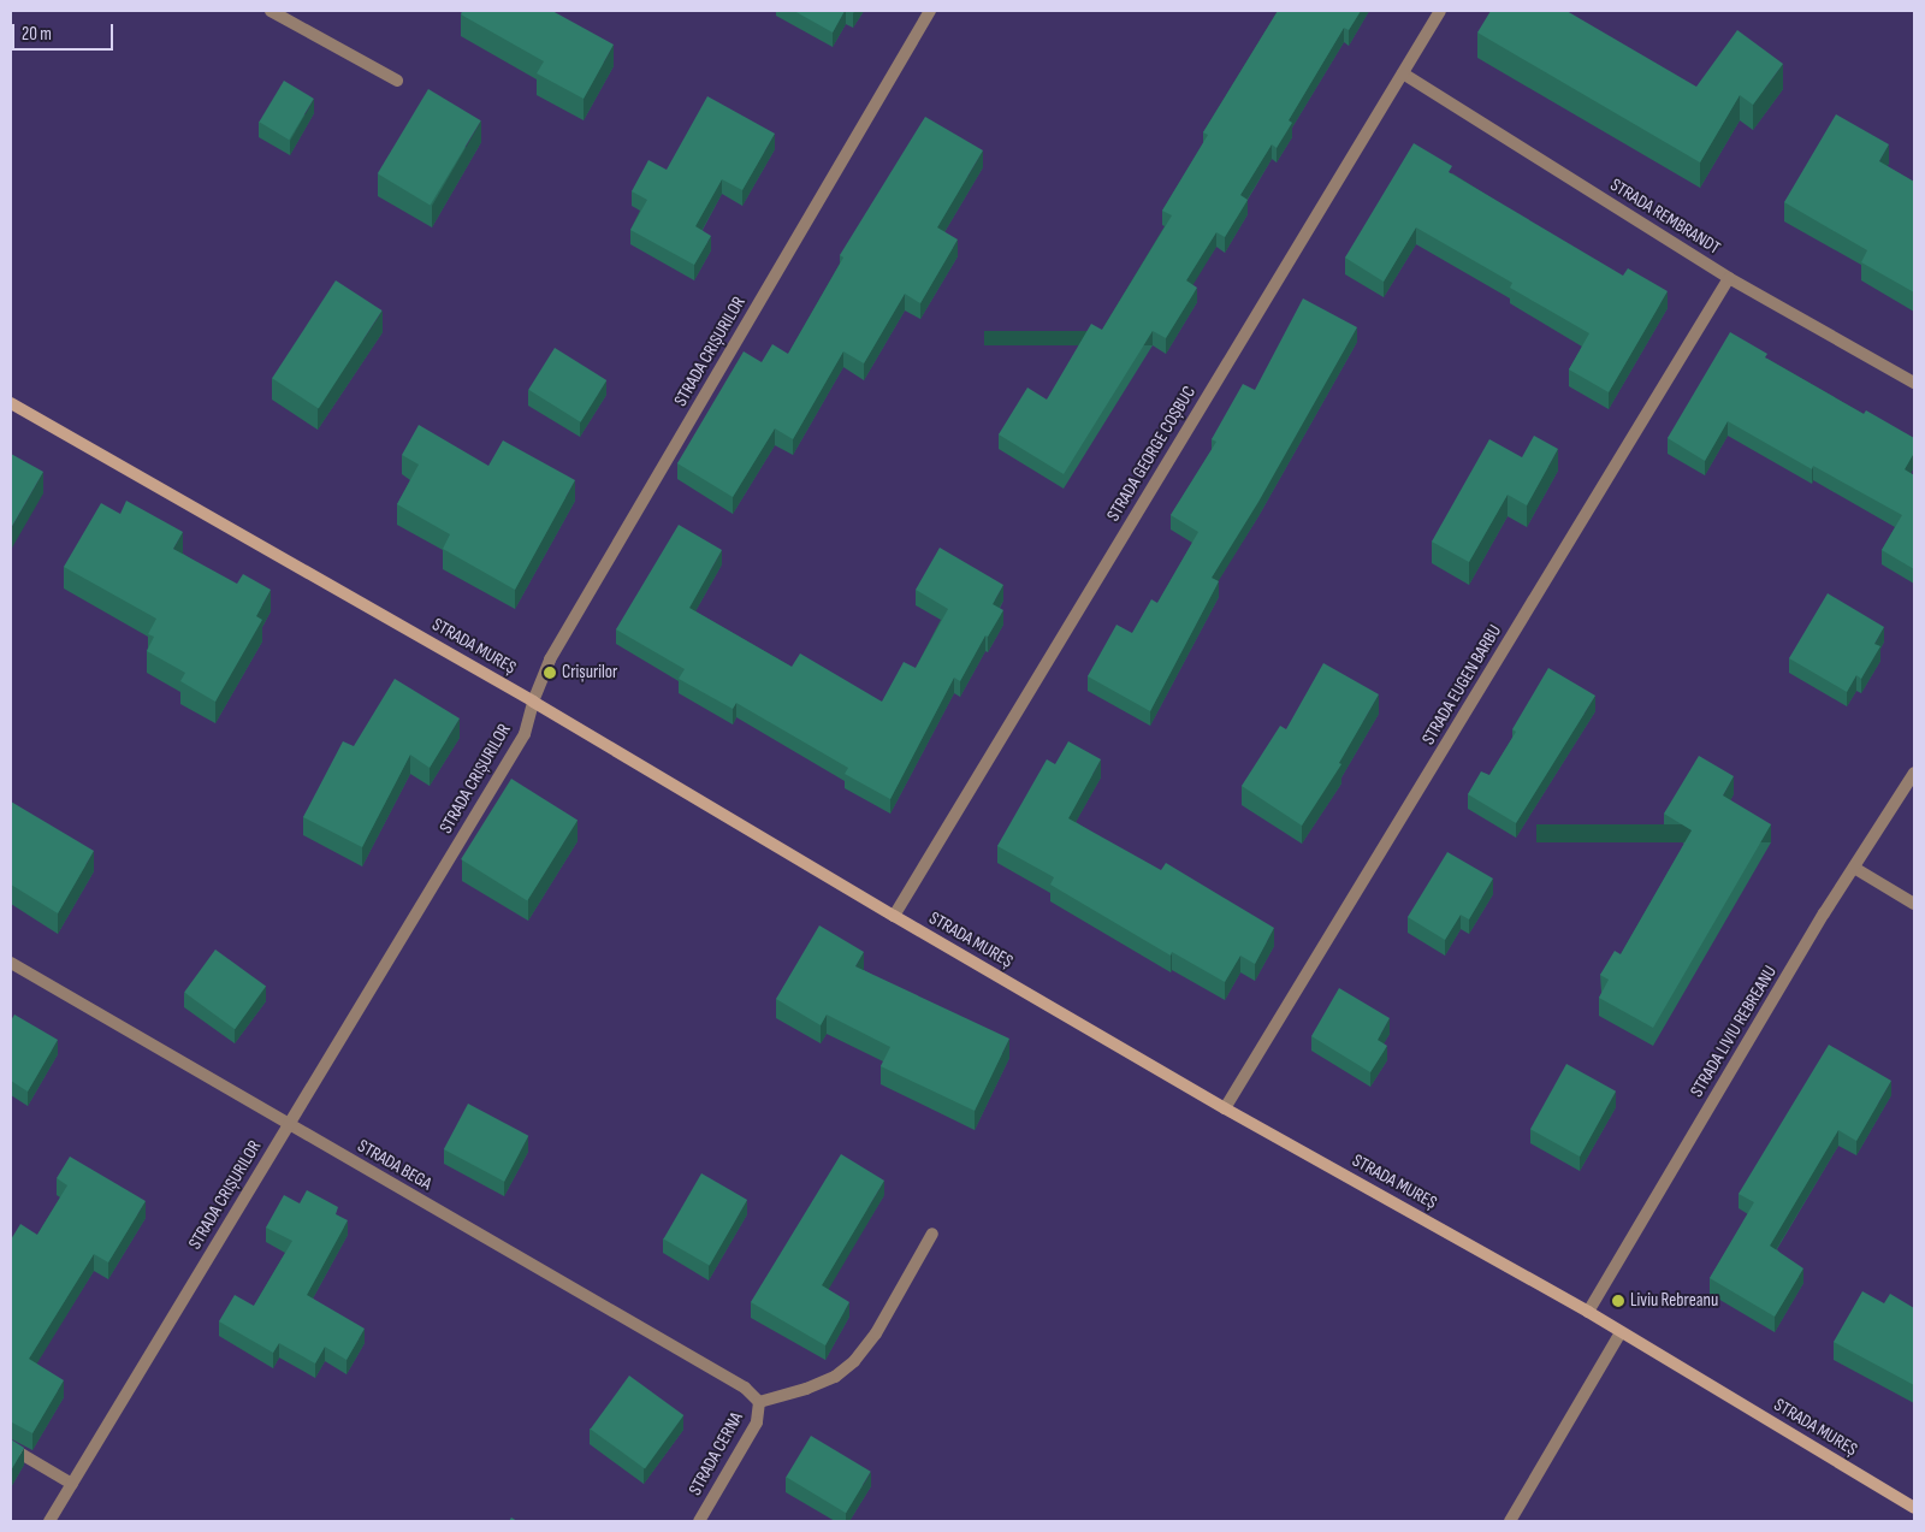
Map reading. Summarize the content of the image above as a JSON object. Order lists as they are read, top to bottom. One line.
{"streets":{"street":["STRADA REMBRANDT","STRADA CRIȘURILOR","STRADA GEORGE COȘBUC","STRADA MUREȘ","STRADA EUGEN BARBU","STRADA LIVIU REBREANU","STRADA BEGA","STRADA CERNA"]},"crossings":[["STRADA REMBRANDT","STRADA GEORGE COȘBUC"],["STRADA REMBRANDT","STRADA EUGEN BARBU"],["STRADA CRIȘURILOR","STRADA MUREȘ"],["STRADA CRIȘURILOR","STRADA BEGA"],["STRADA GEORGE COȘBUC","STRADA MUREȘ"],["STRADA MUREȘ","STRADA EUGEN BARBU"],["STRADA MUREȘ","STRADA LIVIU REBREANU"],["STRADA BEGA","STRADA CERNA"]],"places":["Crișurilor","Liviu Rebreanu"],"scale_bar":"20 m"}
